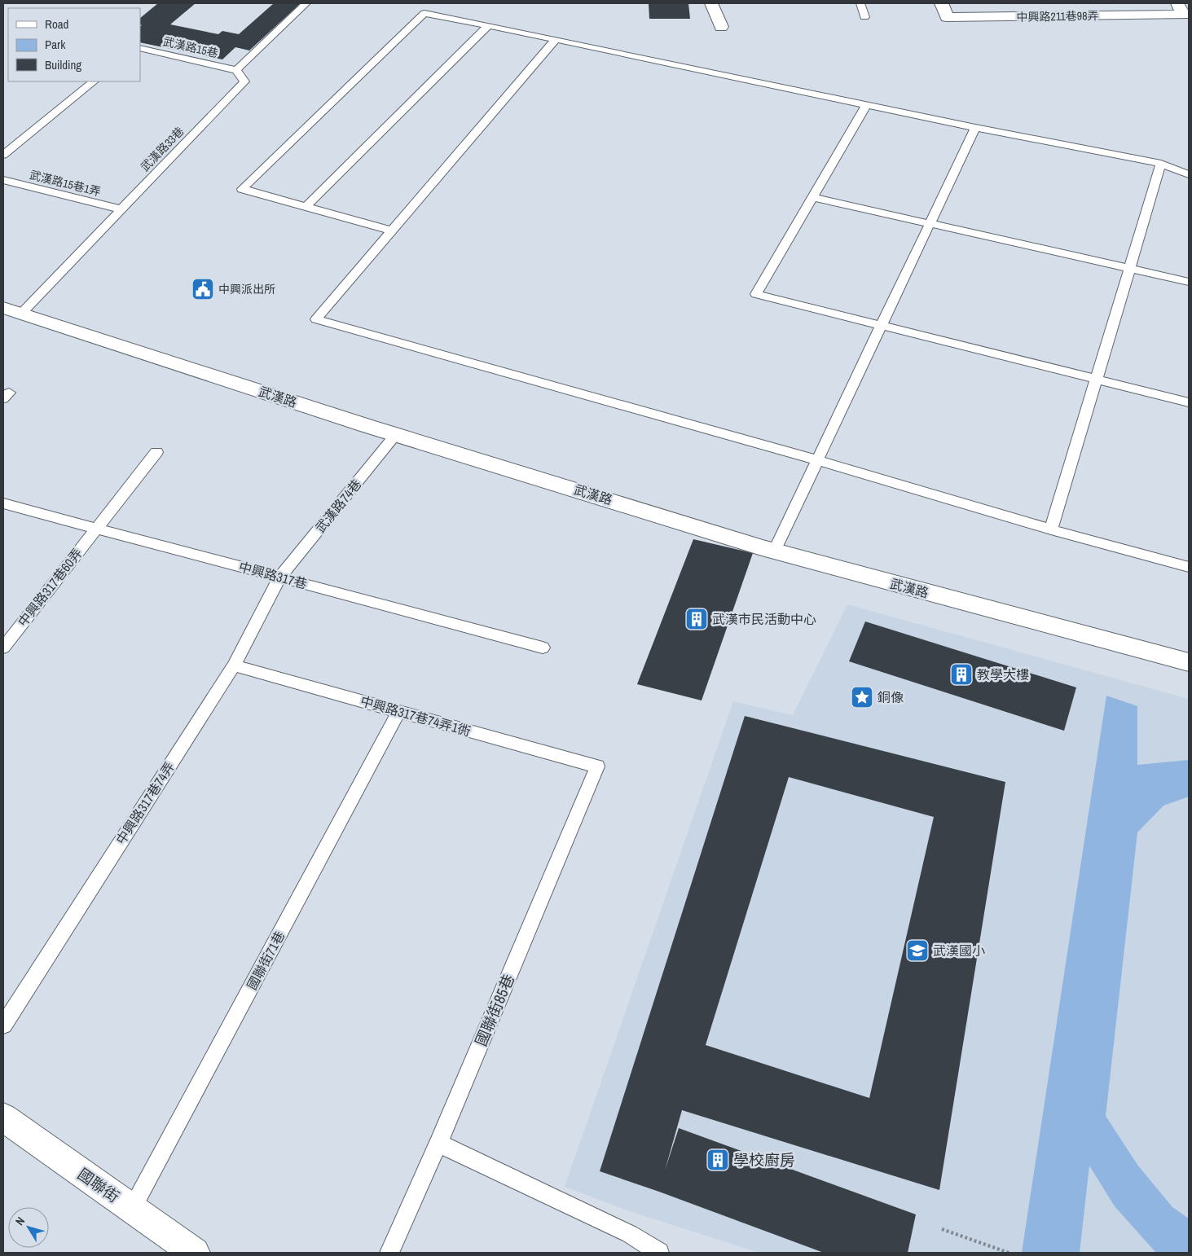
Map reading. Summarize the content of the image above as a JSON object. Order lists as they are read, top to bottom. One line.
{"streets":{"street":["中興路211巷98弄","武漢路","國聯街"],"lane":["武漢路15巷","武漢路33巷","武漢路15巷1弄","武漢路74巷","中興路317巷","中興路317巷60弄","中興路317巷74弄1衖","中興路317巷74弄","國聯街71巷","國聯街85巷"]},"crossings":[["武漢路15巷","武漢路33巷"],["武漢路33巷","武漢路15巷1弄"],["武漢路33巷","武漢路"],["武漢路","武漢路74巷"],["武漢路74巷","中興路317巷"],["武漢路74巷","中興路317巷74弄"],["中興路317巷","中興路317巷60弄"],["中興路317巷","中興路317巷74弄"],["中興路317巷74弄1衖","中興路317巷74弄"],["中興路317巷74弄1衖","國聯街71巷"],["中興路317巷74弄1衖","國聯街85巷"],["國聯街71巷","國聯街"]],"places":{"public building":["中興派出所"],"building":["武漢市民活動中心","教學大樓","學校廚房"],"place":["銅像"],"school or university":["武漢國小"]},"legend":["Road","Park","Building"],"north":"top left"}
